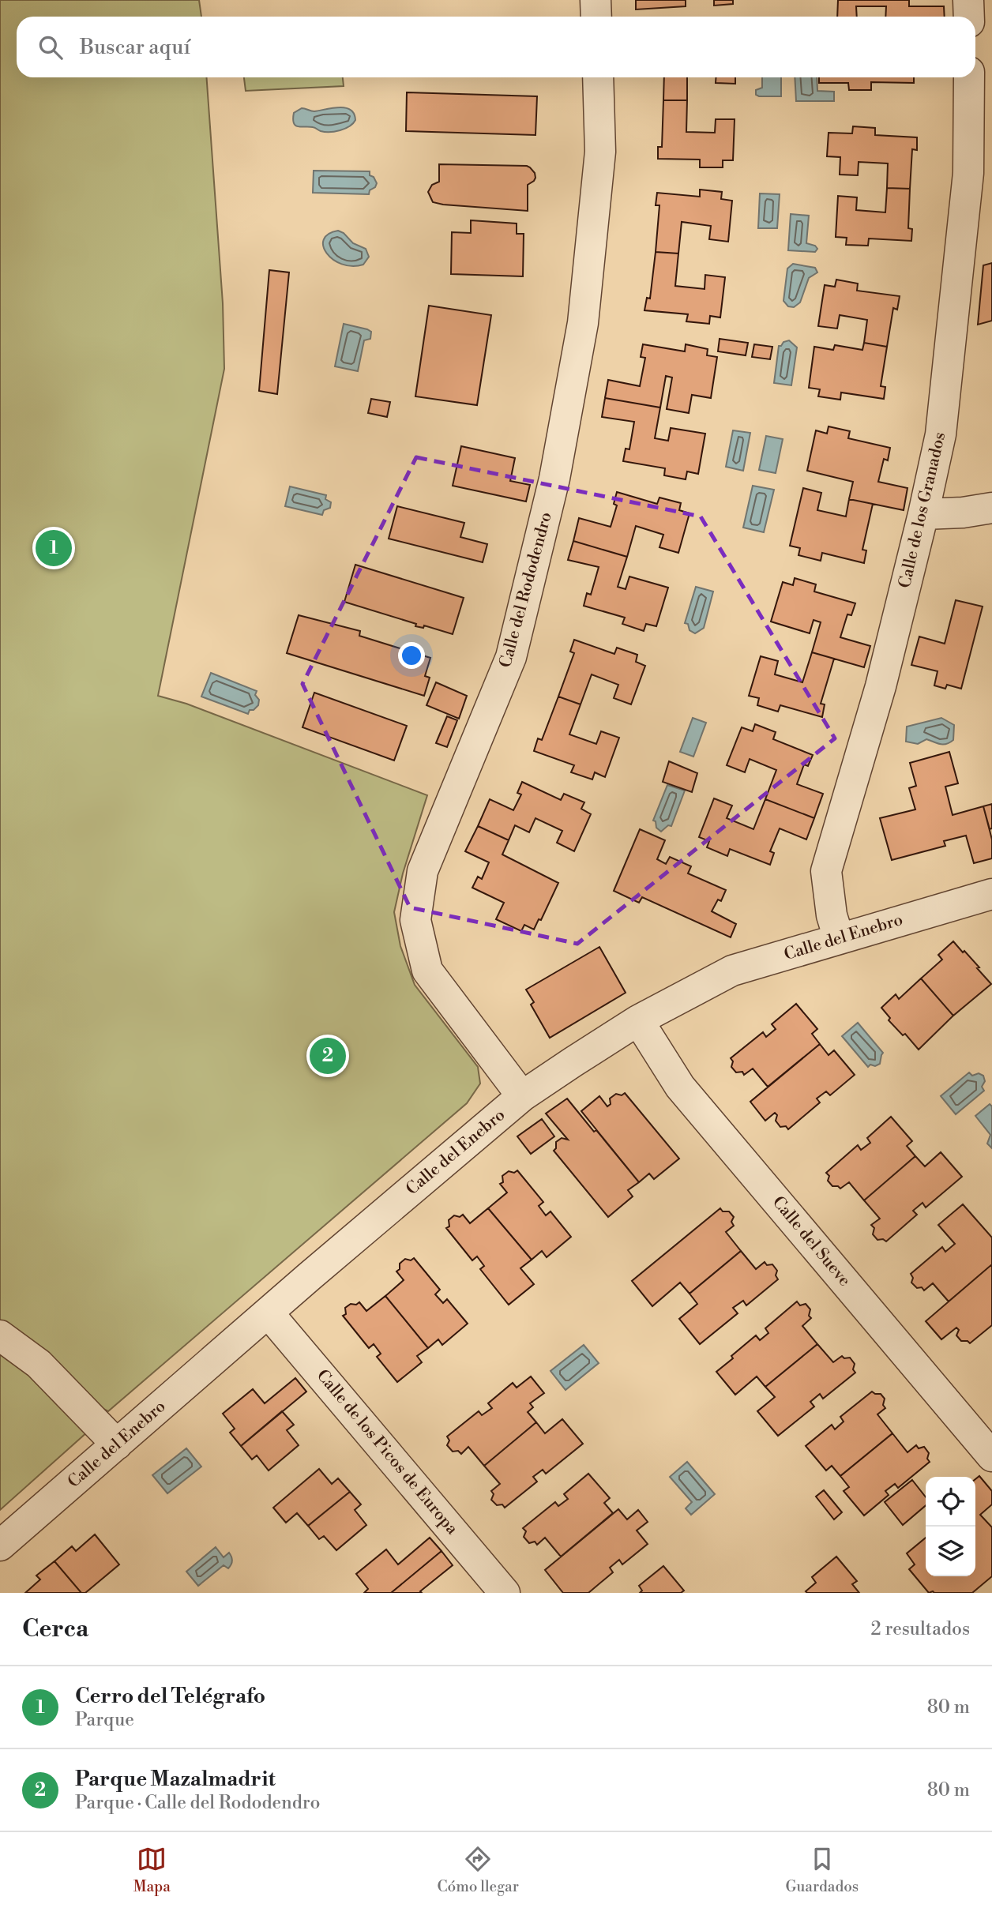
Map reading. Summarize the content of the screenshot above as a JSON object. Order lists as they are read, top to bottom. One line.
{"streets":{"street":["Calle de los Granados","Calle del Rododendro","Calle del Enebro","Calle del Sueve","Calle de los Picos de Europa"]},"crossings":[["Calle de los Granados","Calle del Enebro"],["Calle del Rododendro","Calle del Enebro"],["Calle del Enebro","Calle del Sueve"],["Calle del Enebro","Calle de los Picos de Europa"]],"page":{"search":"Buscar aquí","pins":["1","2"],"heading":["Cerca","2 resultados"],"list":[{"mark":"1","name":"Cerro del Telégrafo","note":"Parque","value":"80 m"},{"mark":"2","name":"Parque Mazalmadrit","note":"Parque · Calle del Rododendro","value":"80 m"}],"nav":["Mapa","Cómo llegar","Guardados"]}}
